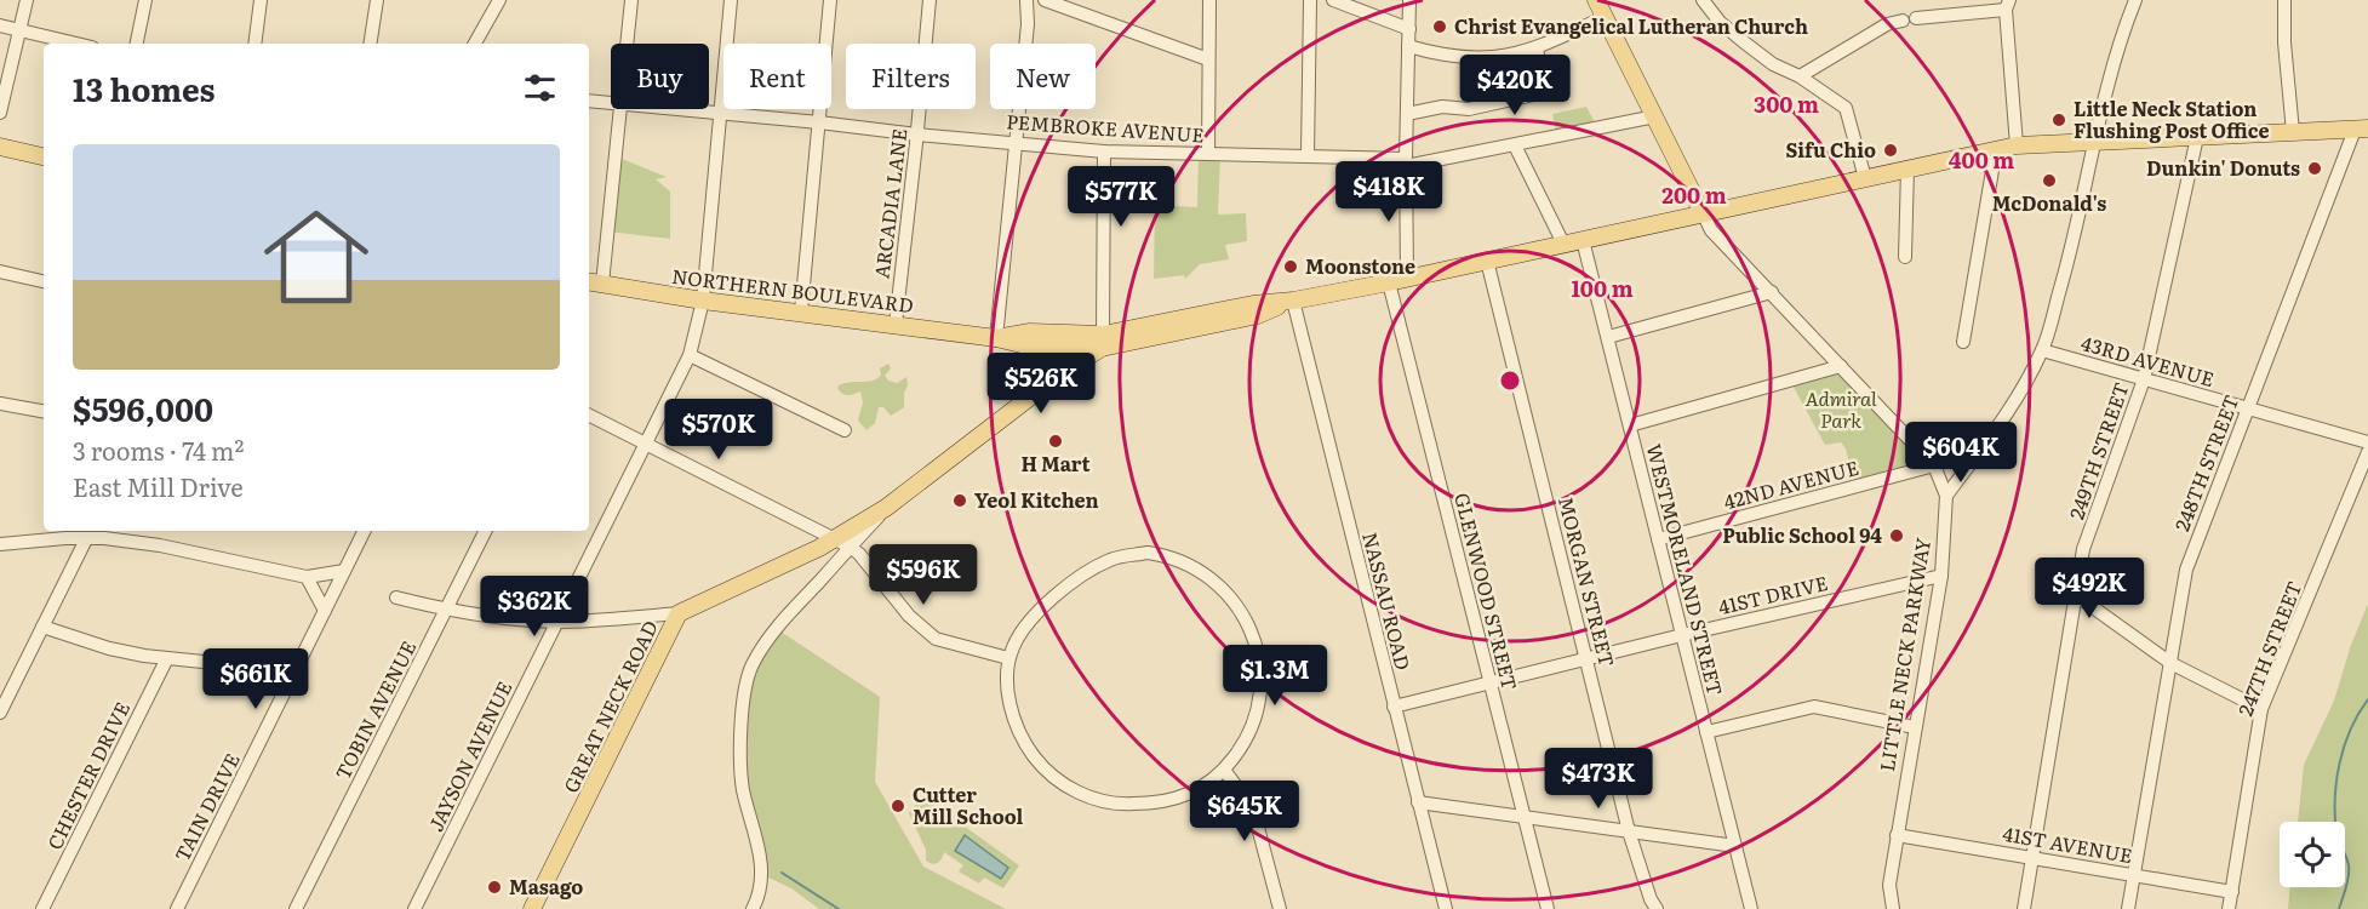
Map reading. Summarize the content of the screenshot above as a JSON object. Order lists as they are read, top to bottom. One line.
{"streets":{"main road":["NORTHERN BOULEVARD","LITTLE NECK PARKWAY","GREAT NECK ROAD"],"street":["PEMBROKE AVENUE","ARCADIA LANE","43RD AVENUE","249TH STREET","248TH STREET","42ND AVENUE","WESTMORELAND STREET","MORGAN STREET","GLENWOOD STREET","41ST DRIVE","NASSAU ROAD","247TH STREET","TOBIN AVENUE","JAYSON AVENUE","CHESTER DRIVE","TAIN DRIVE","41ST AVENUE"]},"crossings":[["PEMBROKE AVENUE","ARCADIA LANE"],["PEMBROKE AVENUE","LITTLE NECK PARKWAY"],["PEMBROKE AVENUE","JAYSON AVENUE"],["ARCADIA LANE","NORTHERN BOULEVARD"],["NORTHERN BOULEVARD","249TH STREET"],["NORTHERN BOULEVARD","248TH STREET"],["NORTHERN BOULEVARD","WESTMORELAND STREET"],["NORTHERN BOULEVARD","MORGAN STREET"],["NORTHERN BOULEVARD","GLENWOOD STREET"],["NORTHERN BOULEVARD","NASSAU ROAD"],["NORTHERN BOULEVARD","LITTLE NECK PARKWAY"],["NORTHERN BOULEVARD","GREAT NECK ROAD"],["NORTHERN BOULEVARD","JAYSON AVENUE"],["43RD AVENUE","249TH STREET"],["43RD AVENUE","248TH STREET"],["249TH STREET","41ST AVENUE"],["248TH STREET","41ST AVENUE"],["42ND AVENUE","WESTMORELAND STREET"],["42ND AVENUE","LITTLE NECK PARKWAY"],["WESTMORELAND STREET","41ST DRIVE"],["MORGAN STREET","41ST DRIVE"],["GLENWOOD STREET","41ST DRIVE"],["41ST DRIVE","NASSAU ROAD"],["41ST DRIVE","LITTLE NECK PARKWAY"],["247TH STREET","41ST AVENUE"],["LITTLE NECK PARKWAY","41ST AVENUE"]],"parks":["Admiral Park"],"places":["Christ Evangelical Lutheran Church","Little Neck Station Flushing Post Office","Sifu Chio","Dunkin' Donuts","McDonald's","Moonstone","H Mart","Yeol Kitchen","Public School 94","Cutter Mill School","Masago"],"page":{"chip":["Buy","Rent","Filters","New"],"heading":"13 homes","price":["$420K","$418K","$577K","$526K","$570K","$604K","$596K","$492K","$362K","$1.3M","$661K","$473K","$645K"],"list":[{"name":"$596,000","note":"3 rooms · 74 m² · East Mill Drive"}]},"rings":["300 m","400 m","200 m","100 m"]}
